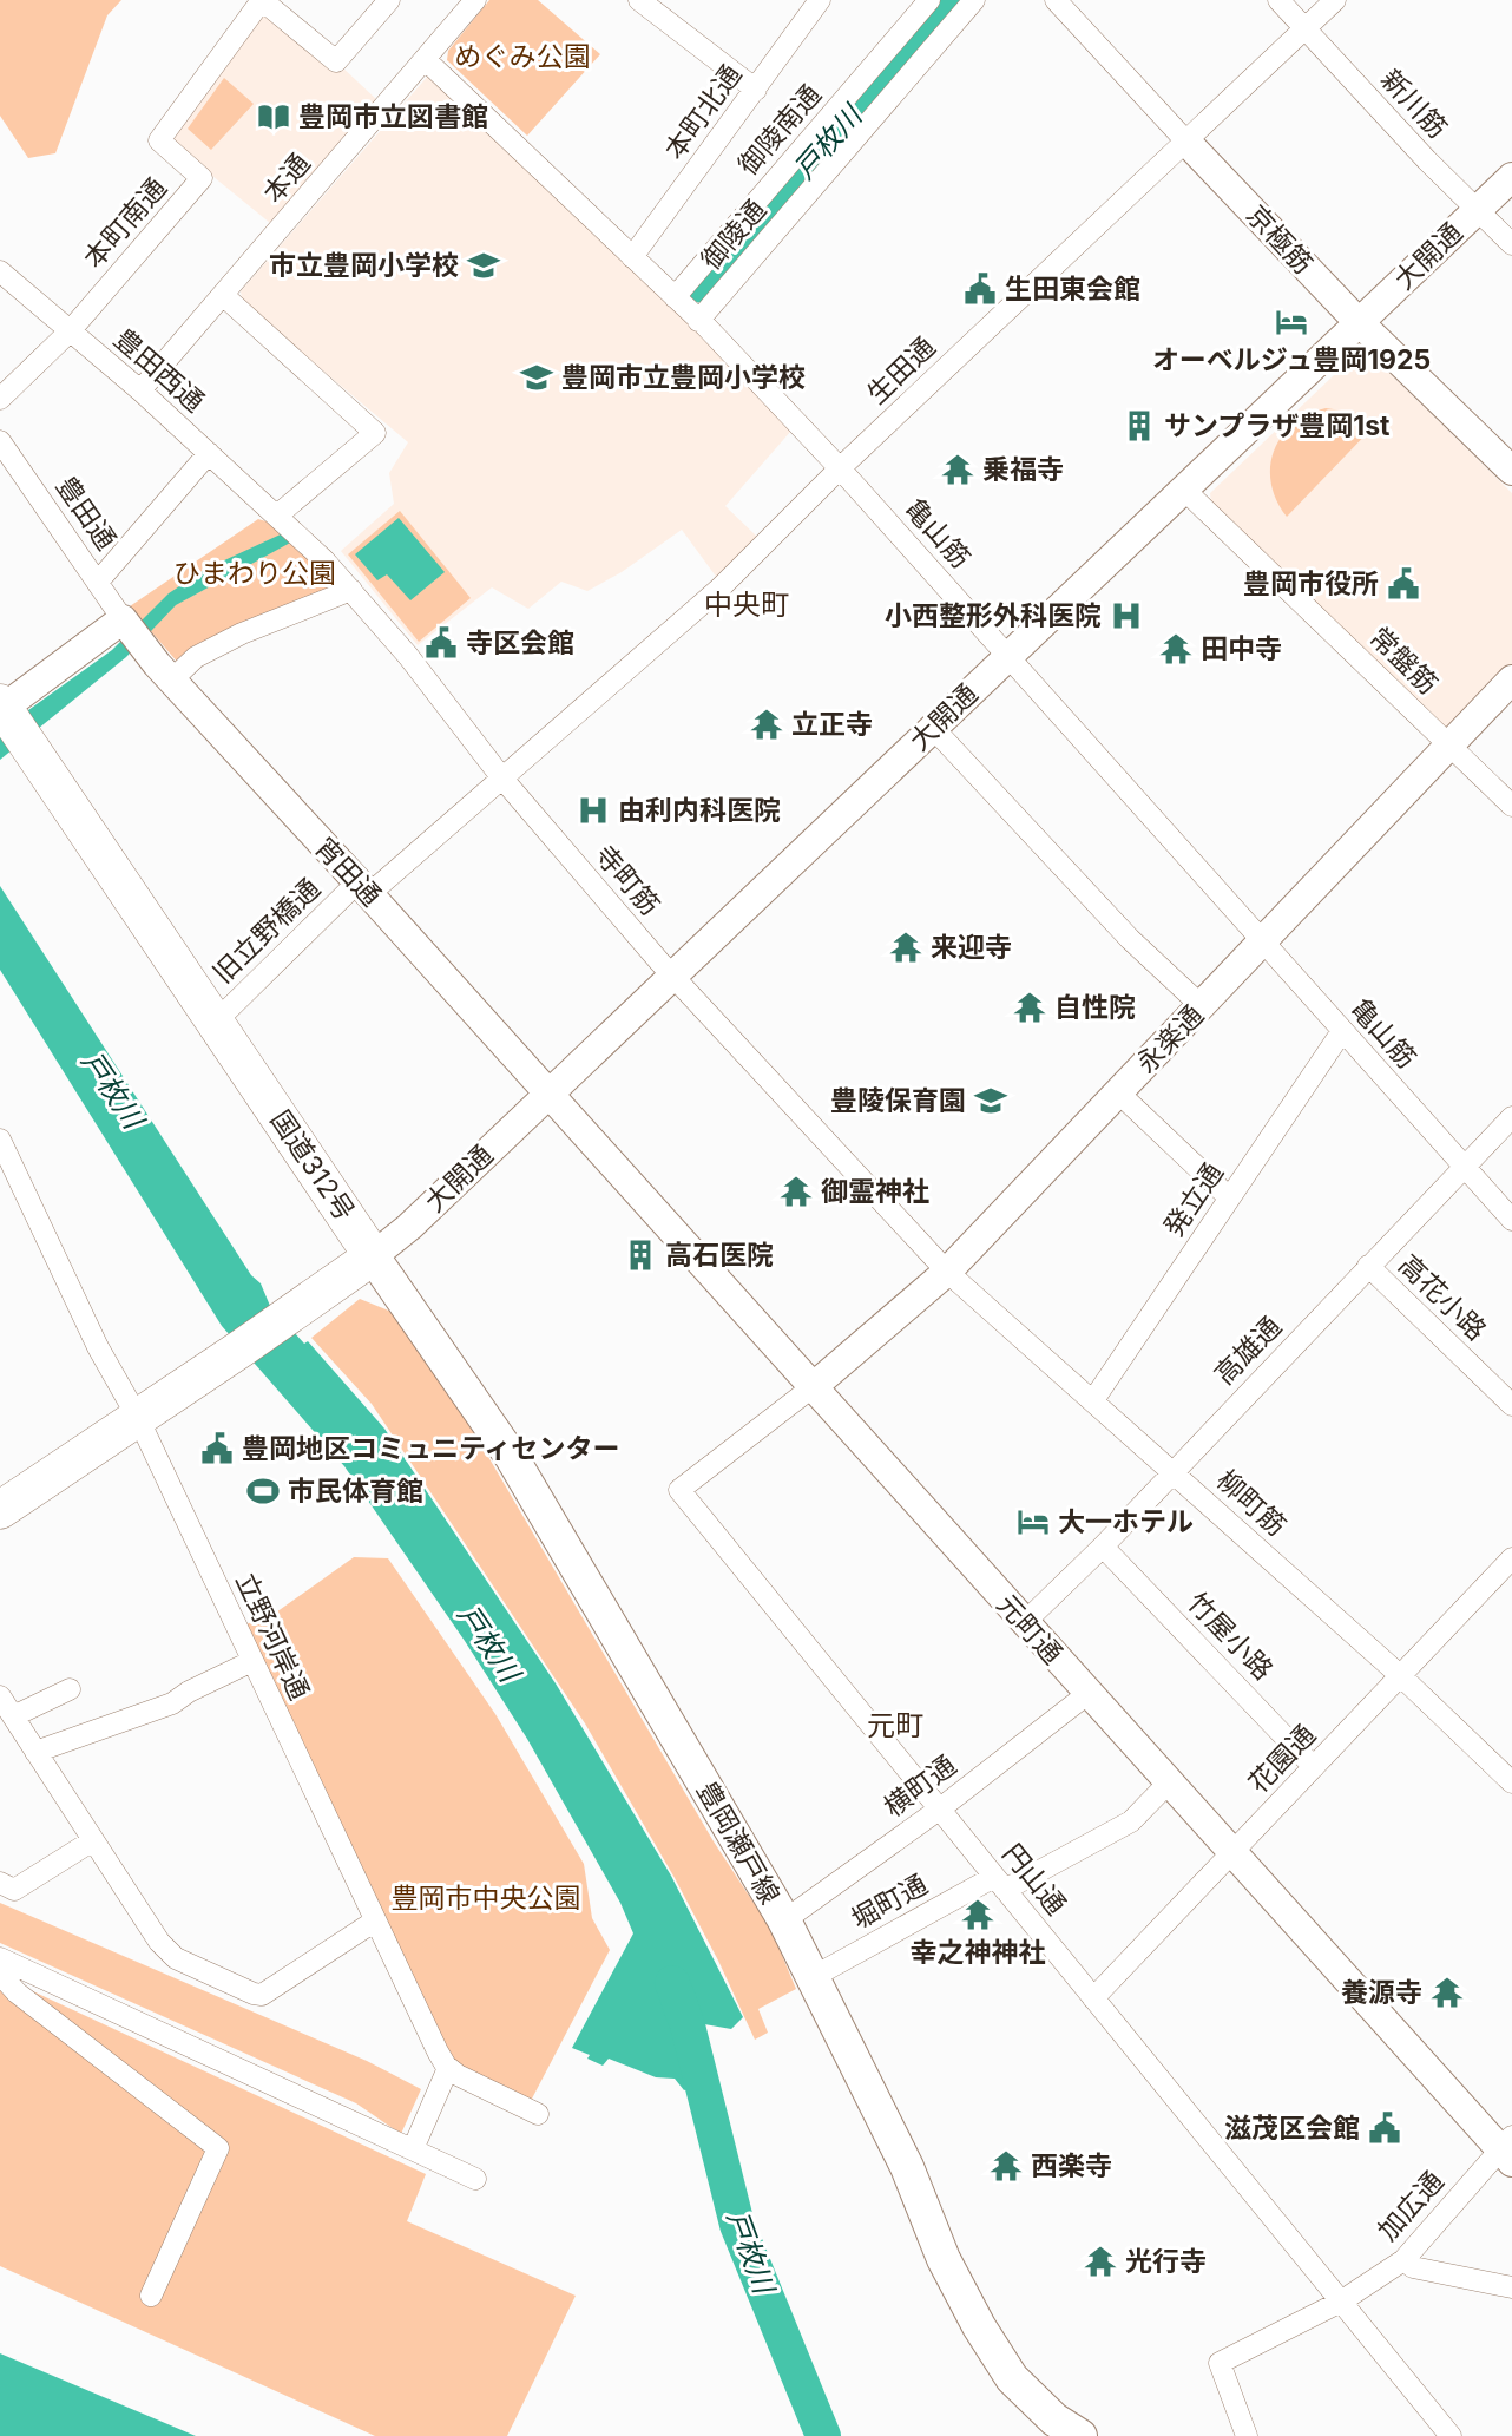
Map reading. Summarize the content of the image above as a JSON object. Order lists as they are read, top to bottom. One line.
{"streets":{"highway":["国道312号"],"main road":["豊岡瀬戸線"],"street":["新川筋","本町北通","御陵南通","本通","本町南通","御陵通","京極筋","大開通","豊田西通","生田通","豊田通","亀山筋","常盤筋","宵田通","寺町筋","旧立野橋通","永楽通","発立通","高花小路","高雄通","柳町筋","元町通","立野河岸通","竹屋小路","花園通","横町通","円山通","堀町通","加広通"]},"crossings":[["新川筋","大開通"],["新川筋","生田通"],["本町北通","亀山筋"],["御陵南通","亀山筋"],["本通","豊田西通"],["本通","亀山筋"],["本町南通","豊田西通"],["御陵通","亀山筋"],["京極筋","大開通"],["京極筋","生田通"],["大開通","亀山筋"],["大開通","常盤筋"],["大開通","宵田通"],["大開通","寺町筋"],["大開通","国道312号"],["大開通","元町通"],["大開通","豊岡瀬戸線"],["豊田西通","寺町筋"],["生田通","亀山筋"],["生田通","寺町筋"],["生田通","旧立野橋通"],["豊田通","宵田通"],["亀山筋","永楽通"],["亀山筋","発立通"],["亀山筋","高雄通"],["常盤筋","永楽通"],["宵田通","旧立野橋通"],["宵田通","元町通"],["寺町筋","旧立野橋通"],["寺町筋","永楽通"],["寺町筋","柳町筋"],["旧立野橋通","国道312号"],["永楽通","柳町筋"],["永楽通","元町通"],["永楽通","円山通"],["国道312号","豊岡瀬戸線"],["発立通","柳町筋"],["高花小路","高雄通"],["高雄通","柳町筋"],["高雄通","元町通"],["高雄通","竹屋小路"],["柳町筋","花園通"],["元町通","花園通"],["元町通","横町通"],["元町通","円山通"],["元町通","堀町通"],["元町通","加広通"],["竹屋小路","花園通"],["花園通","円山通"],["横町通","豊岡瀬戸線"],["横町通","円山通"],["豊岡瀬戸線","堀町通"],["円山通","堀町通"],["円山通","加広通"]],"districts":["中央町","元町"],"water":["戸枚川"],"parks":["めぐみ公園","ひまわり公園","豊岡市中央公園"],"places":{"library":["豊岡市立図書館"],"school or university":["市立豊岡小学校","豊岡市立豊岡小学校","豊陵保育園"],"public building":["生田東会館","豊岡市役所","寺区会館","豊岡地区コミュニティセンター","滋茂区会館"],"hotel":["オーベルジュ豊岡1925","大一ホテル"],"building":["サンプラザ豊岡1st","高石医院"],"temple":["乗福寺","田中寺","立正寺","来迎寺","自性院","御霊神社","幸之神神社","養源寺","西楽寺","光行寺"],"hospital":["小西整形外科医院","由利内科医院"],"sports":["市民体育館"]}}
